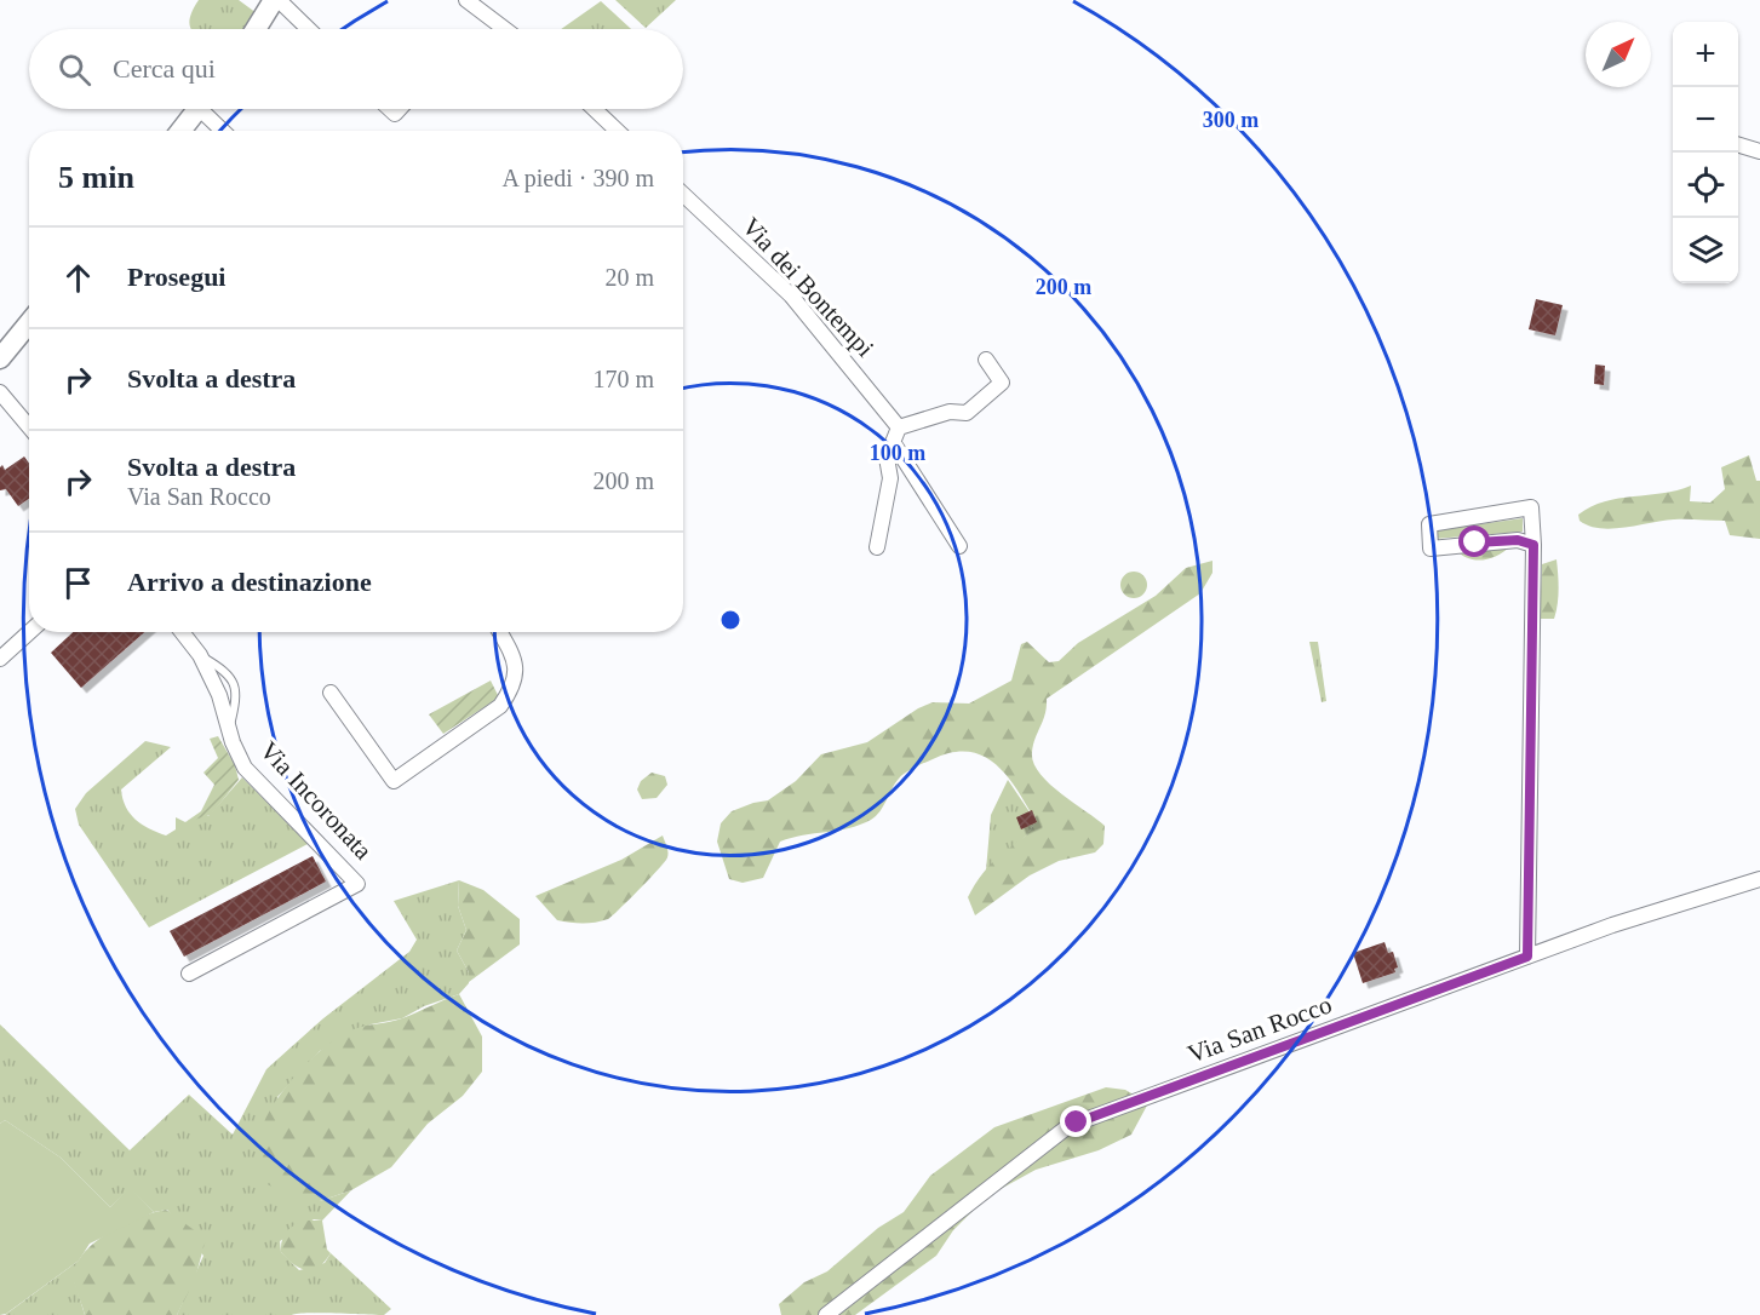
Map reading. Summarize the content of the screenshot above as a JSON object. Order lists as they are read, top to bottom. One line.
{"streets":{"street":["Via dei Bontempi","Via Incoronata","Via San Rocco"]},"north":"top right","page":{"map_buttons":["+","−"],"search":"Cerca qui","heading":["5 min","A piedi · 390 m"],"list":[["Prosegui","20 m"],["Svolta a destra","170 m"],["Svolta a destra","Via San Rocco","200 m"],"Arrivo a destinazione"]},"rings":["300 m","200 m","100 m"]}
